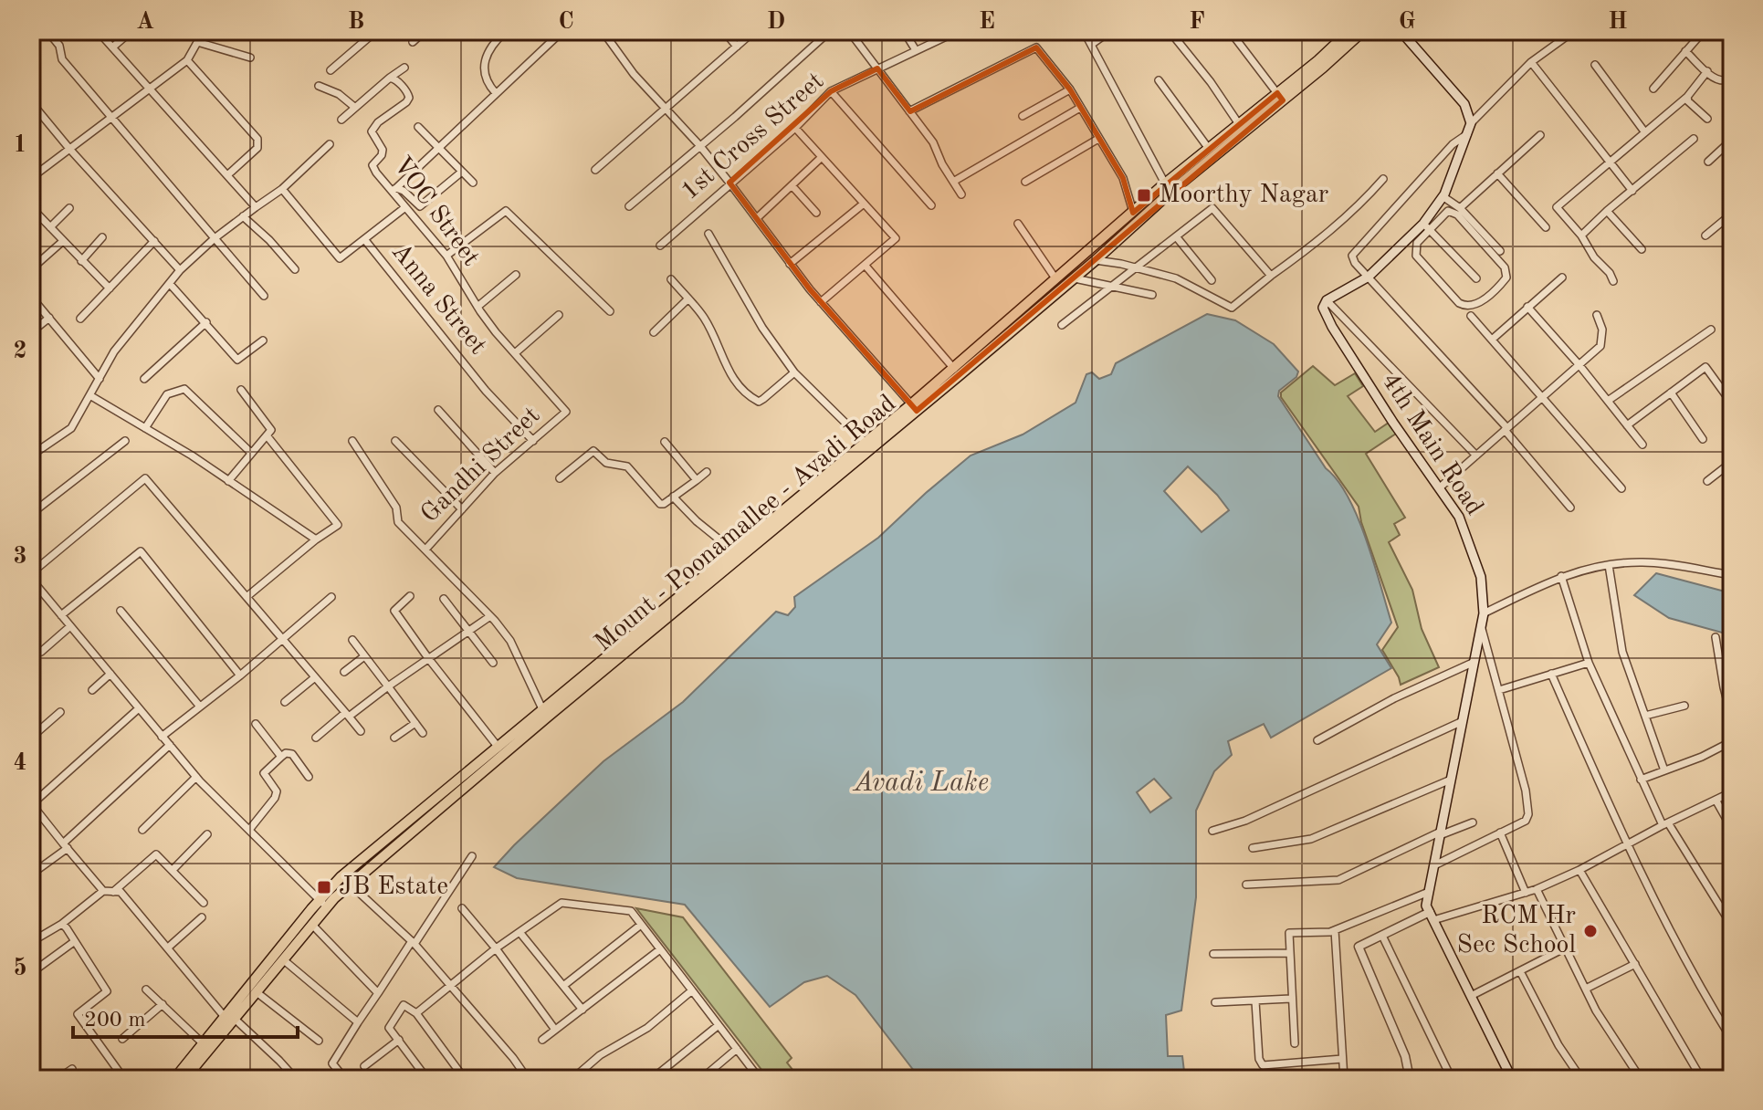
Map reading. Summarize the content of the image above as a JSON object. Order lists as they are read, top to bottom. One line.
{"streets":{"main road":["4th Main Road","Mount - Poonamallee - Avadi Road"],"street":["1st Cross Street","VOC Street","Anna Street","Gandhi Street"]},"crossings":[["VOC Street","Gandhi Street"],["Anna Street","Gandhi Street"]],"water":["Avadi Lake"],"places":{"transit":["Moorthy Nagar","JB Estate"],"other":["RCM Hr Sec School"]},"scale_bar":"200 m","grid":{"columns":["A","B","C","D","E","F","G","H"],"rows":["1","2","3","4","5"]}}
